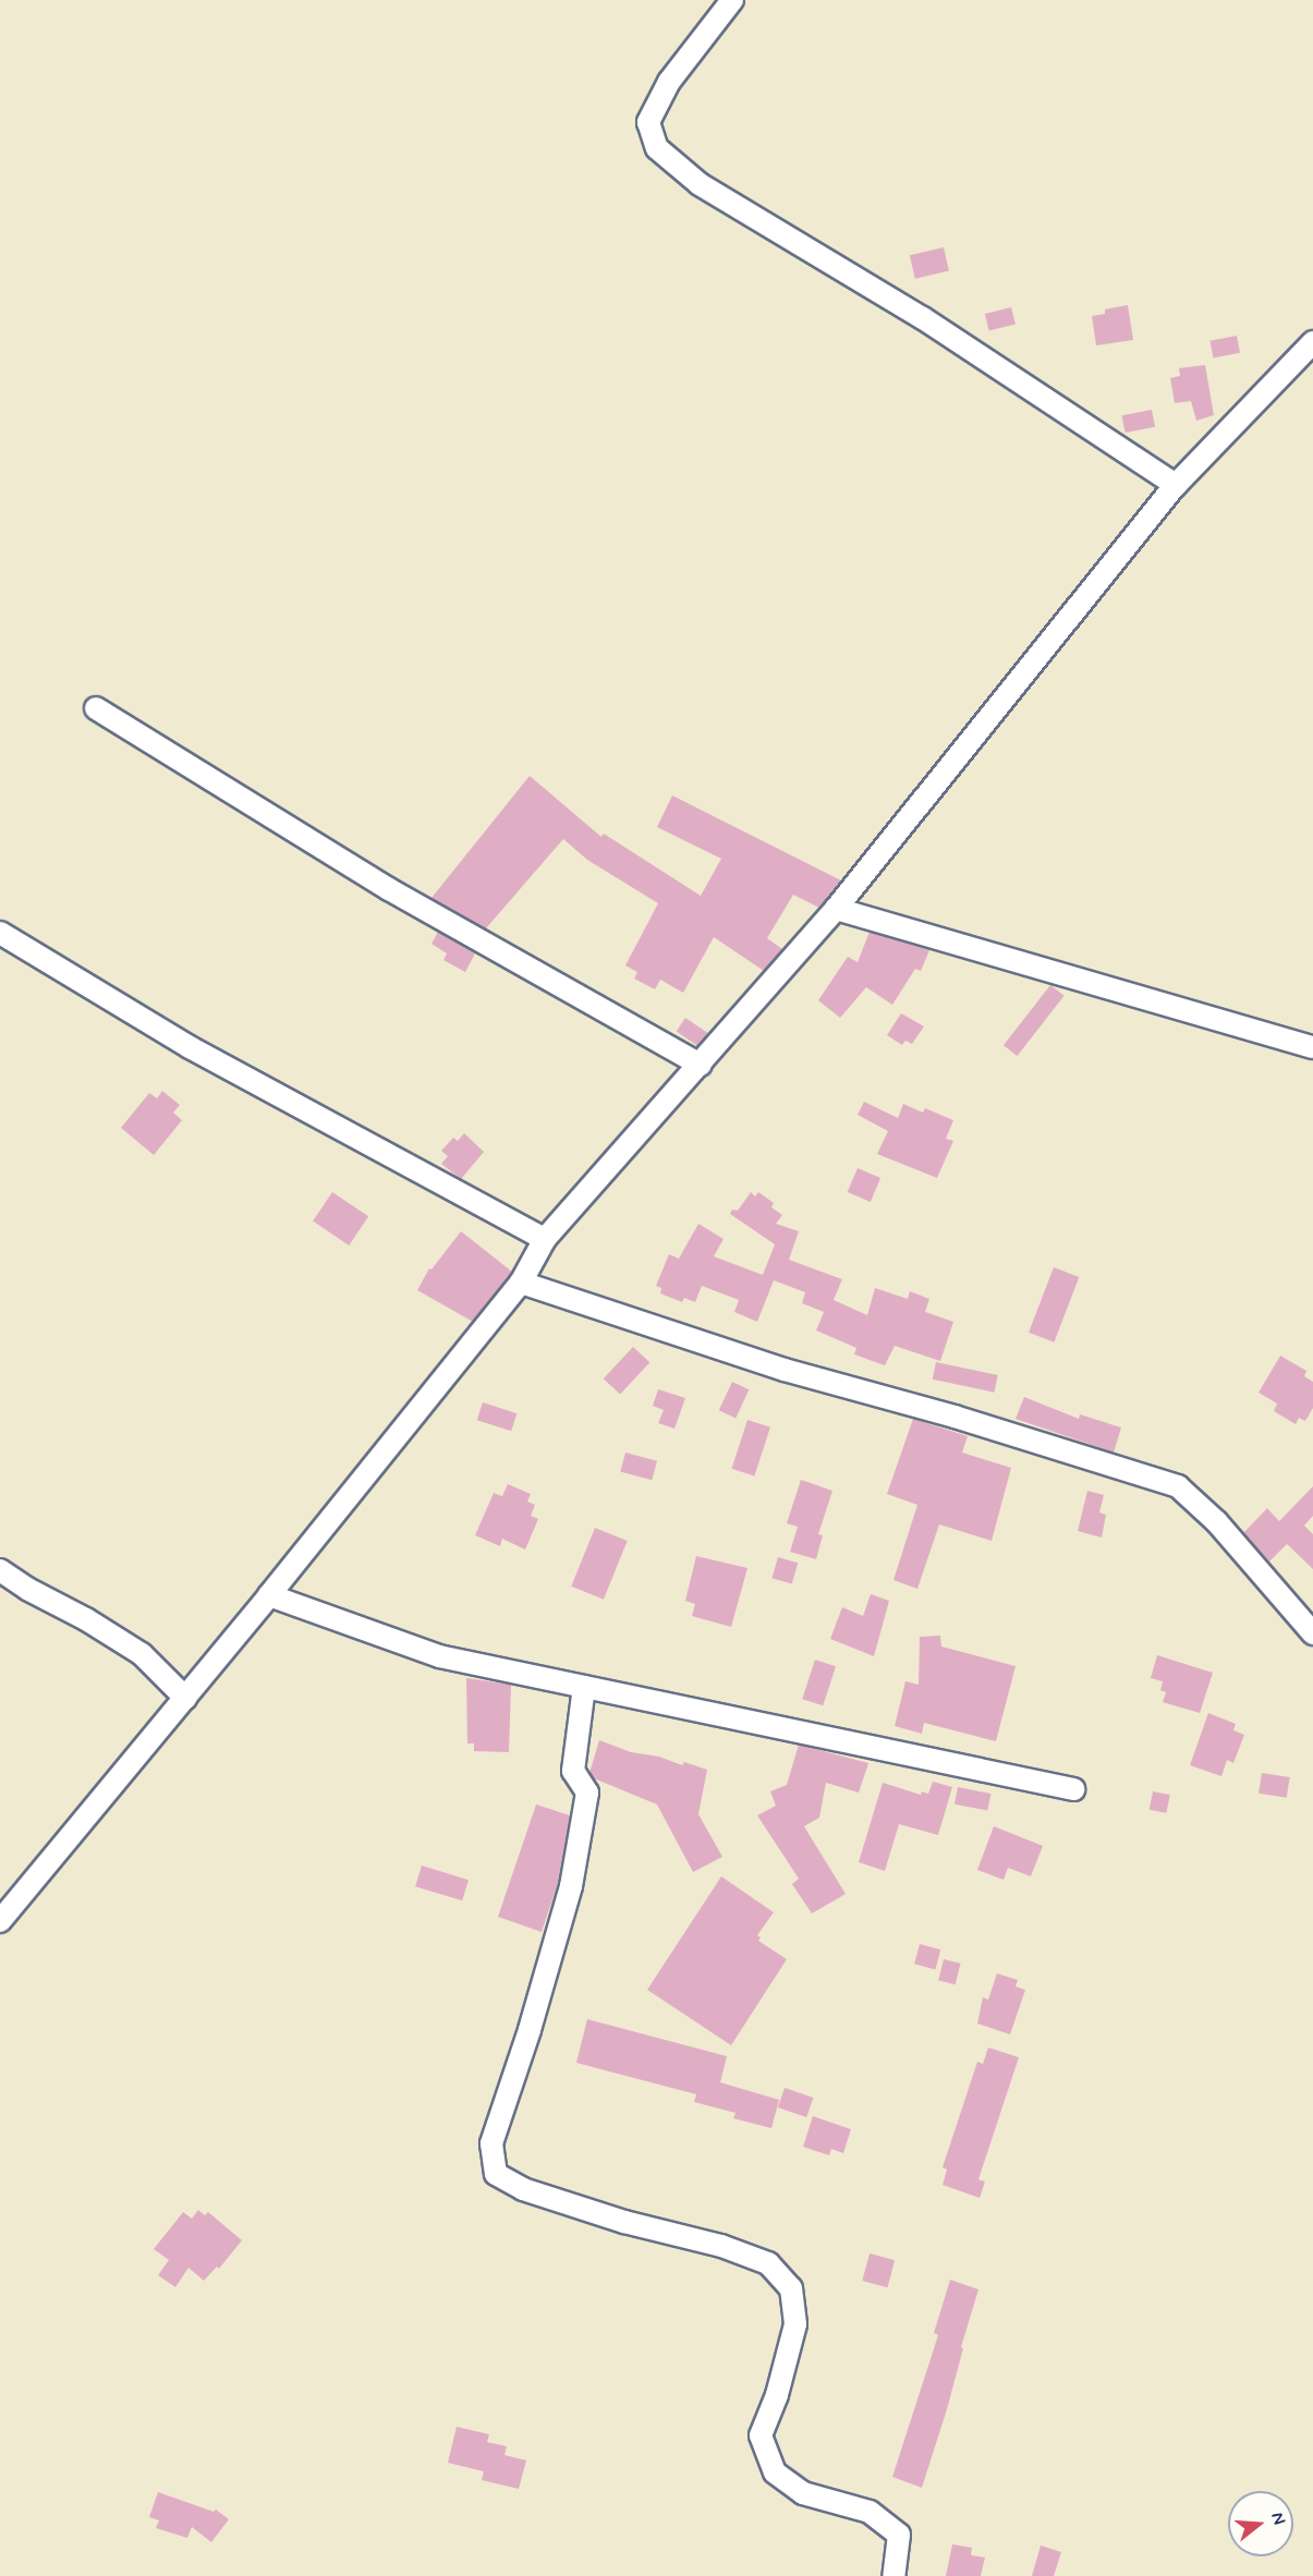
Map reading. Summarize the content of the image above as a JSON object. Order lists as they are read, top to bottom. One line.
{"north":"right"}
